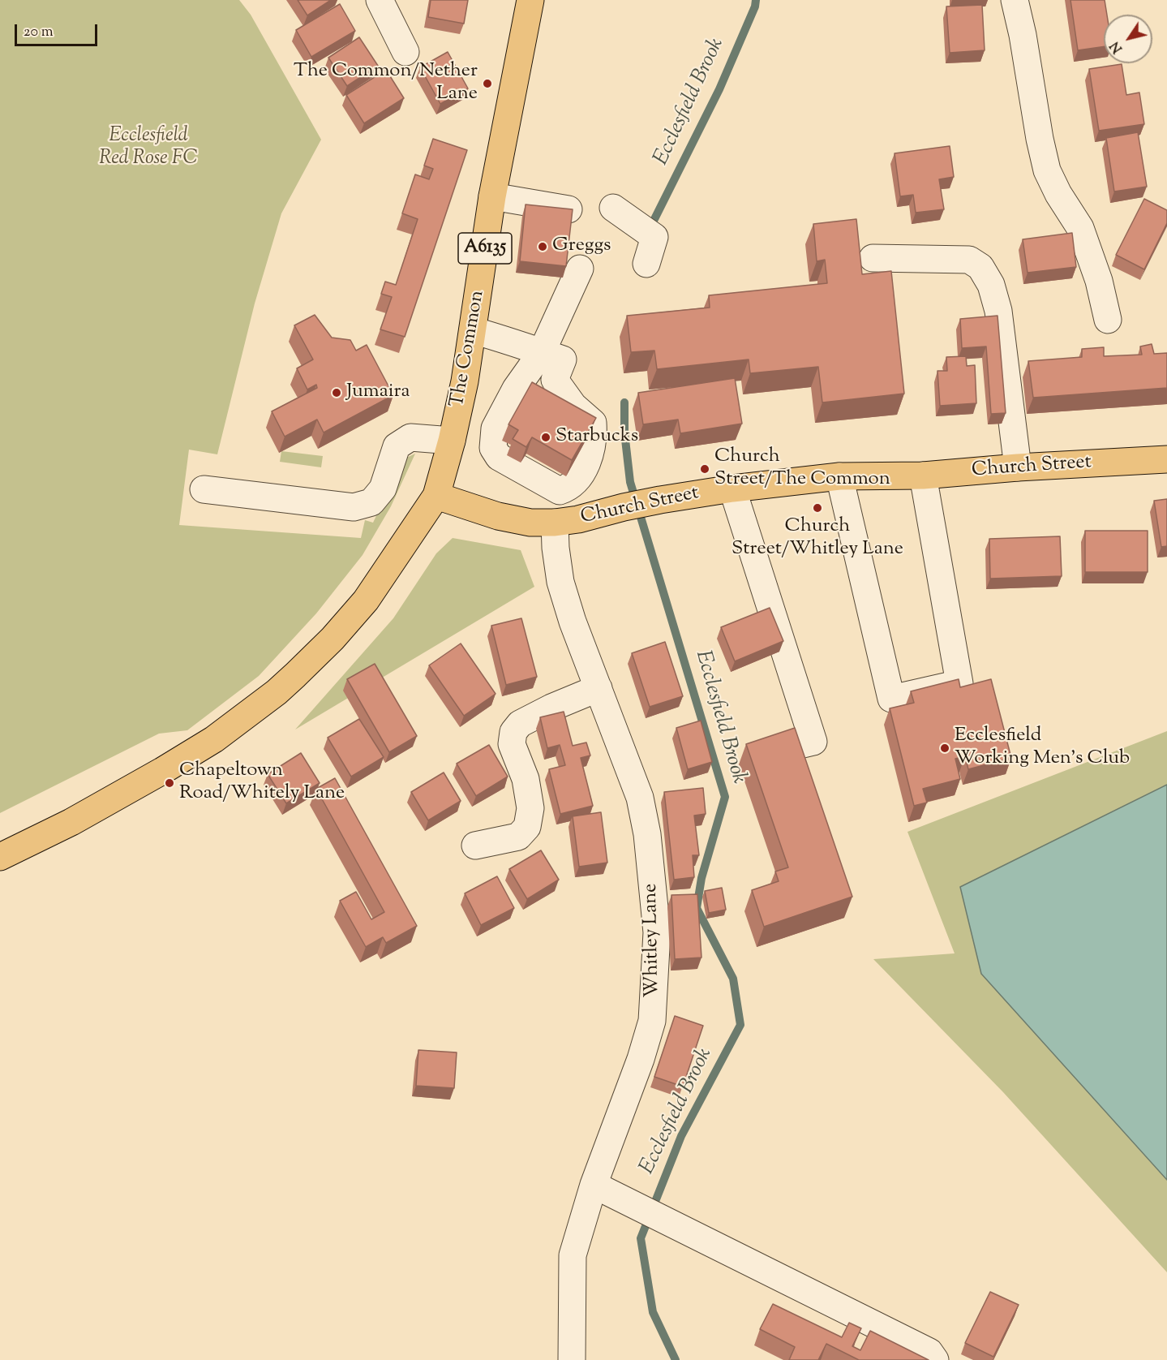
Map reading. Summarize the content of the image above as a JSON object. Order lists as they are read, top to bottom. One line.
{"streets":{"main road":["A6135","The Common","Church Street"],"street":["Whitley Lane"]},"crossings":[["A6135","The Common"],["A6135","Church Street"],["The Common","Church Street"],["Church Street","Whitley Lane"]],"water":["Ecclesfield Brook"],"parks":["Ecclesfield Red Rose FC"],"places":["The Common/Nether Lane","Greggs","Jumaira","Starbucks","Church Street/The Common","Church Street/Whitley Lane","Ecclesfield Working Men's Club","Chapeltown Road/Whitely Lane"],"scale_bar":"20 m","north":"bottom left"}
